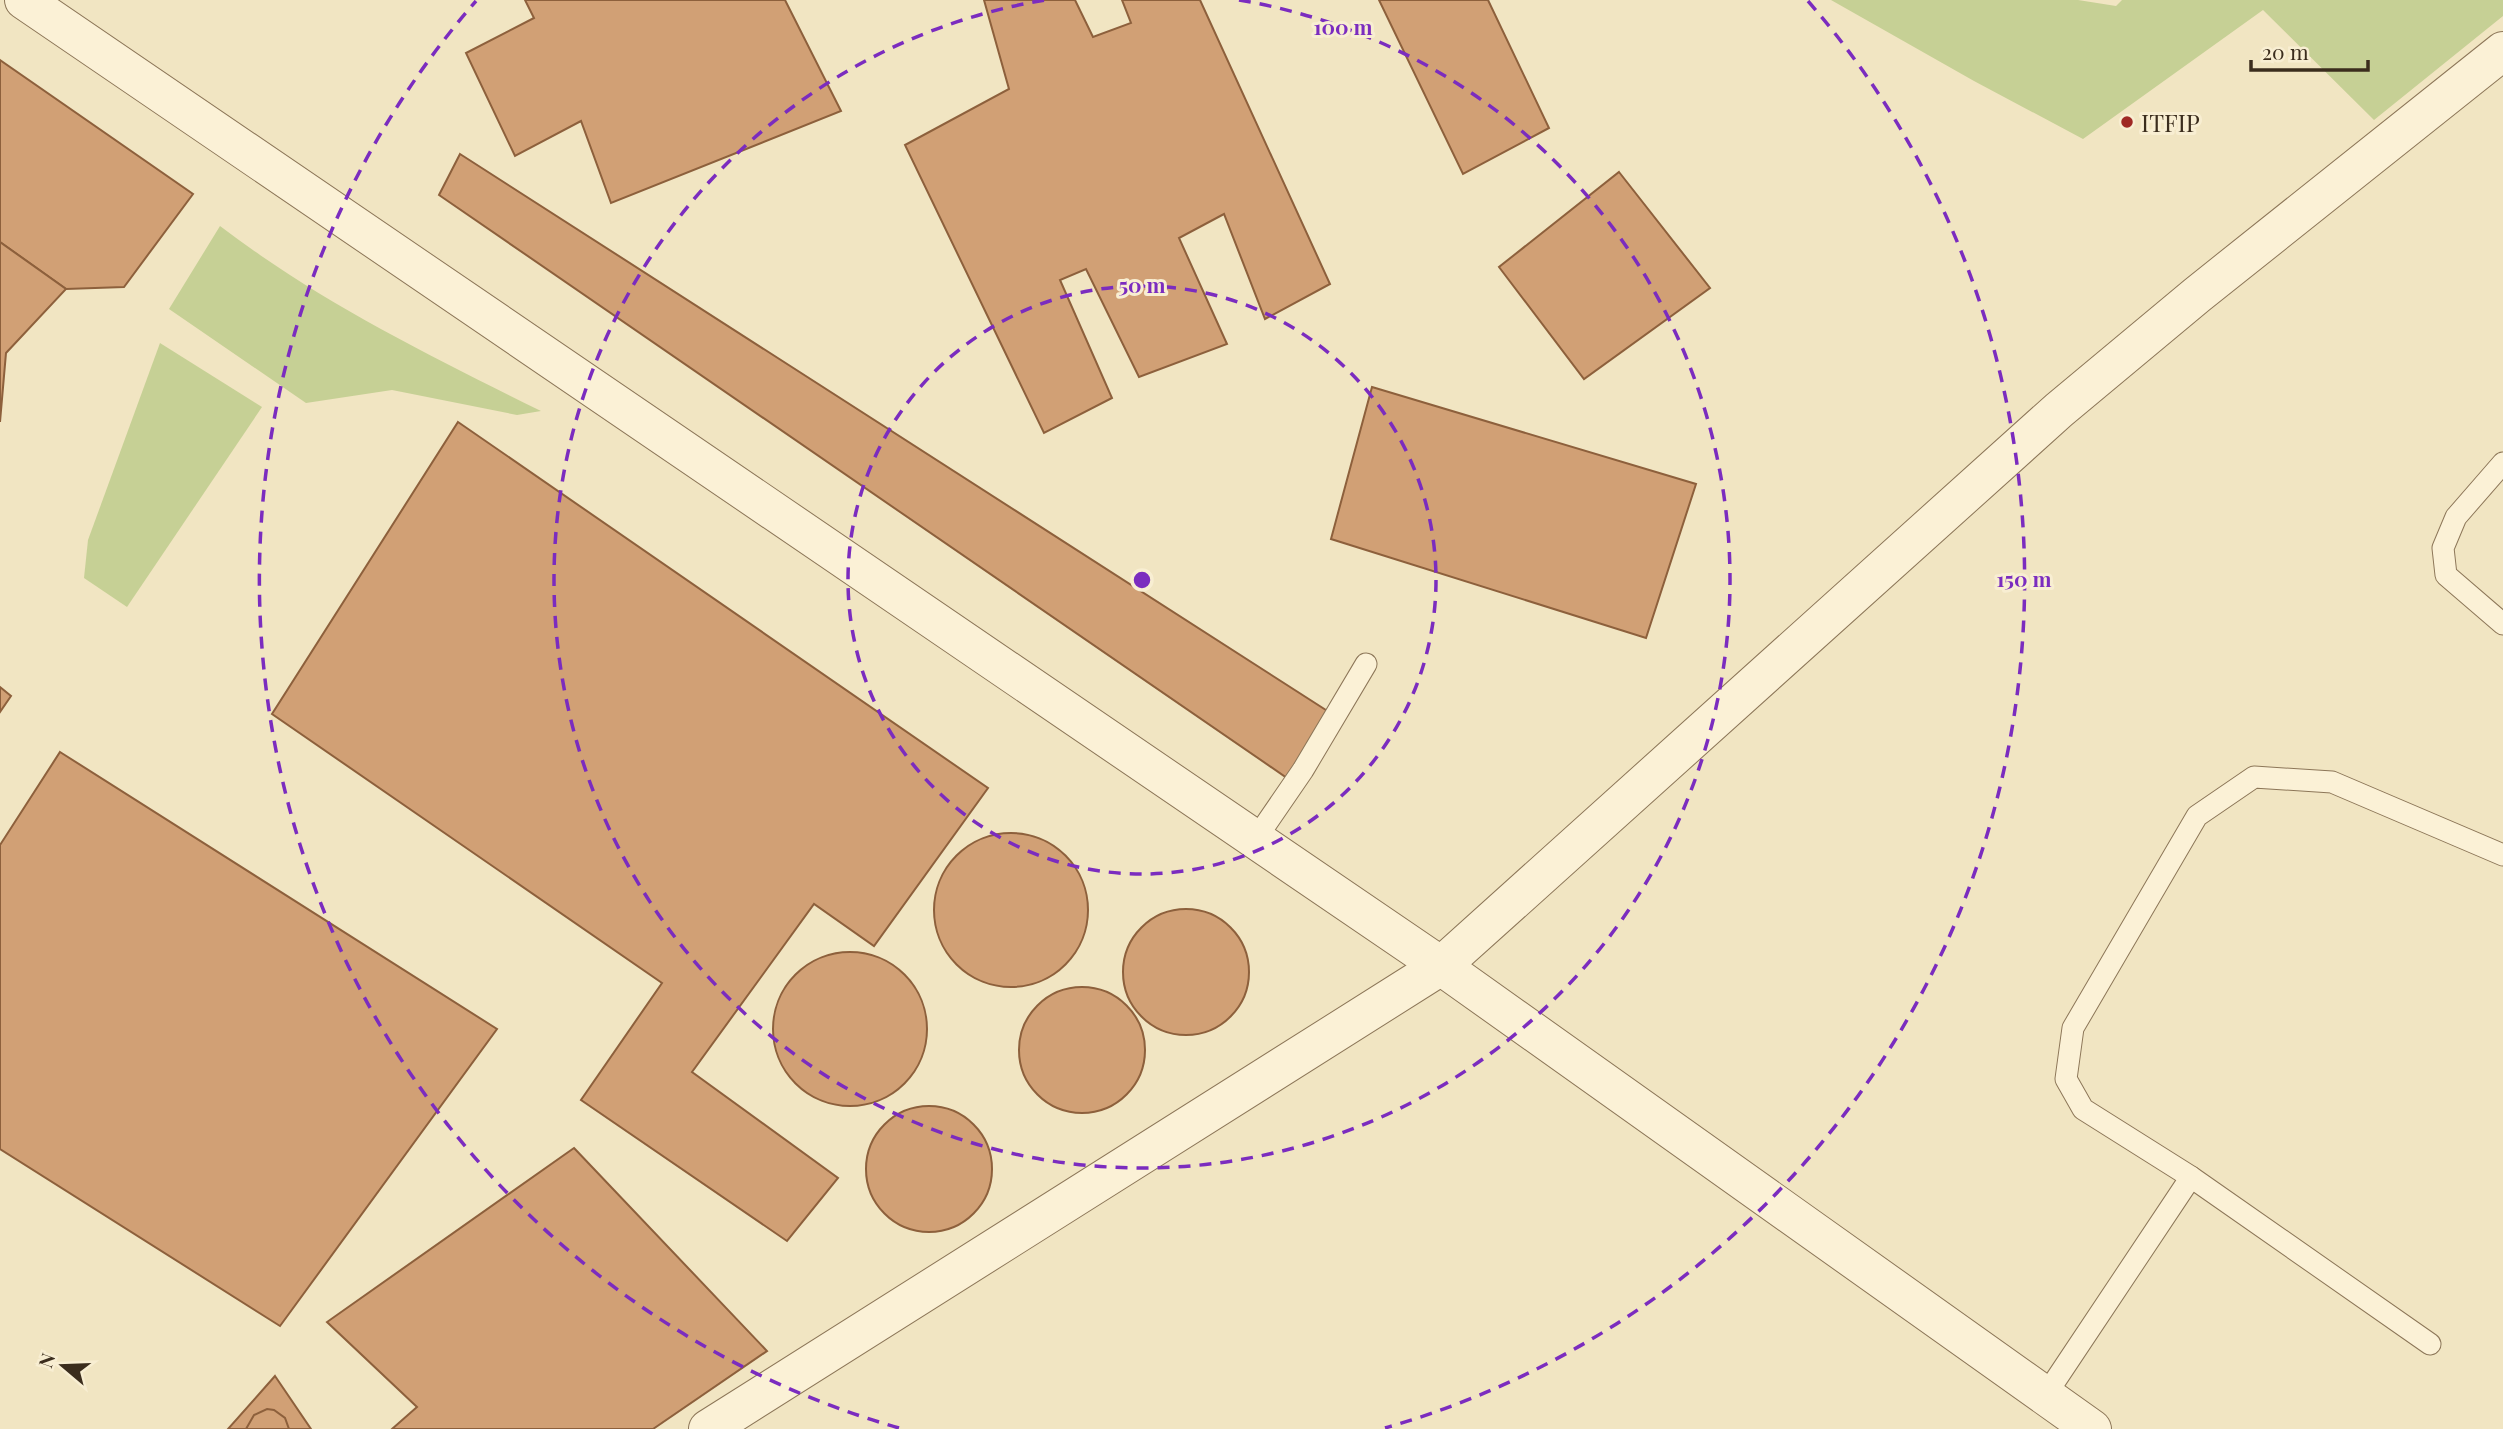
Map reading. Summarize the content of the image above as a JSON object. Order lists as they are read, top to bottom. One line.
{"places":["ITFIP"],"scale_bar":"20 m","north":"left","rings":["100 m","50 m","150 m"]}
